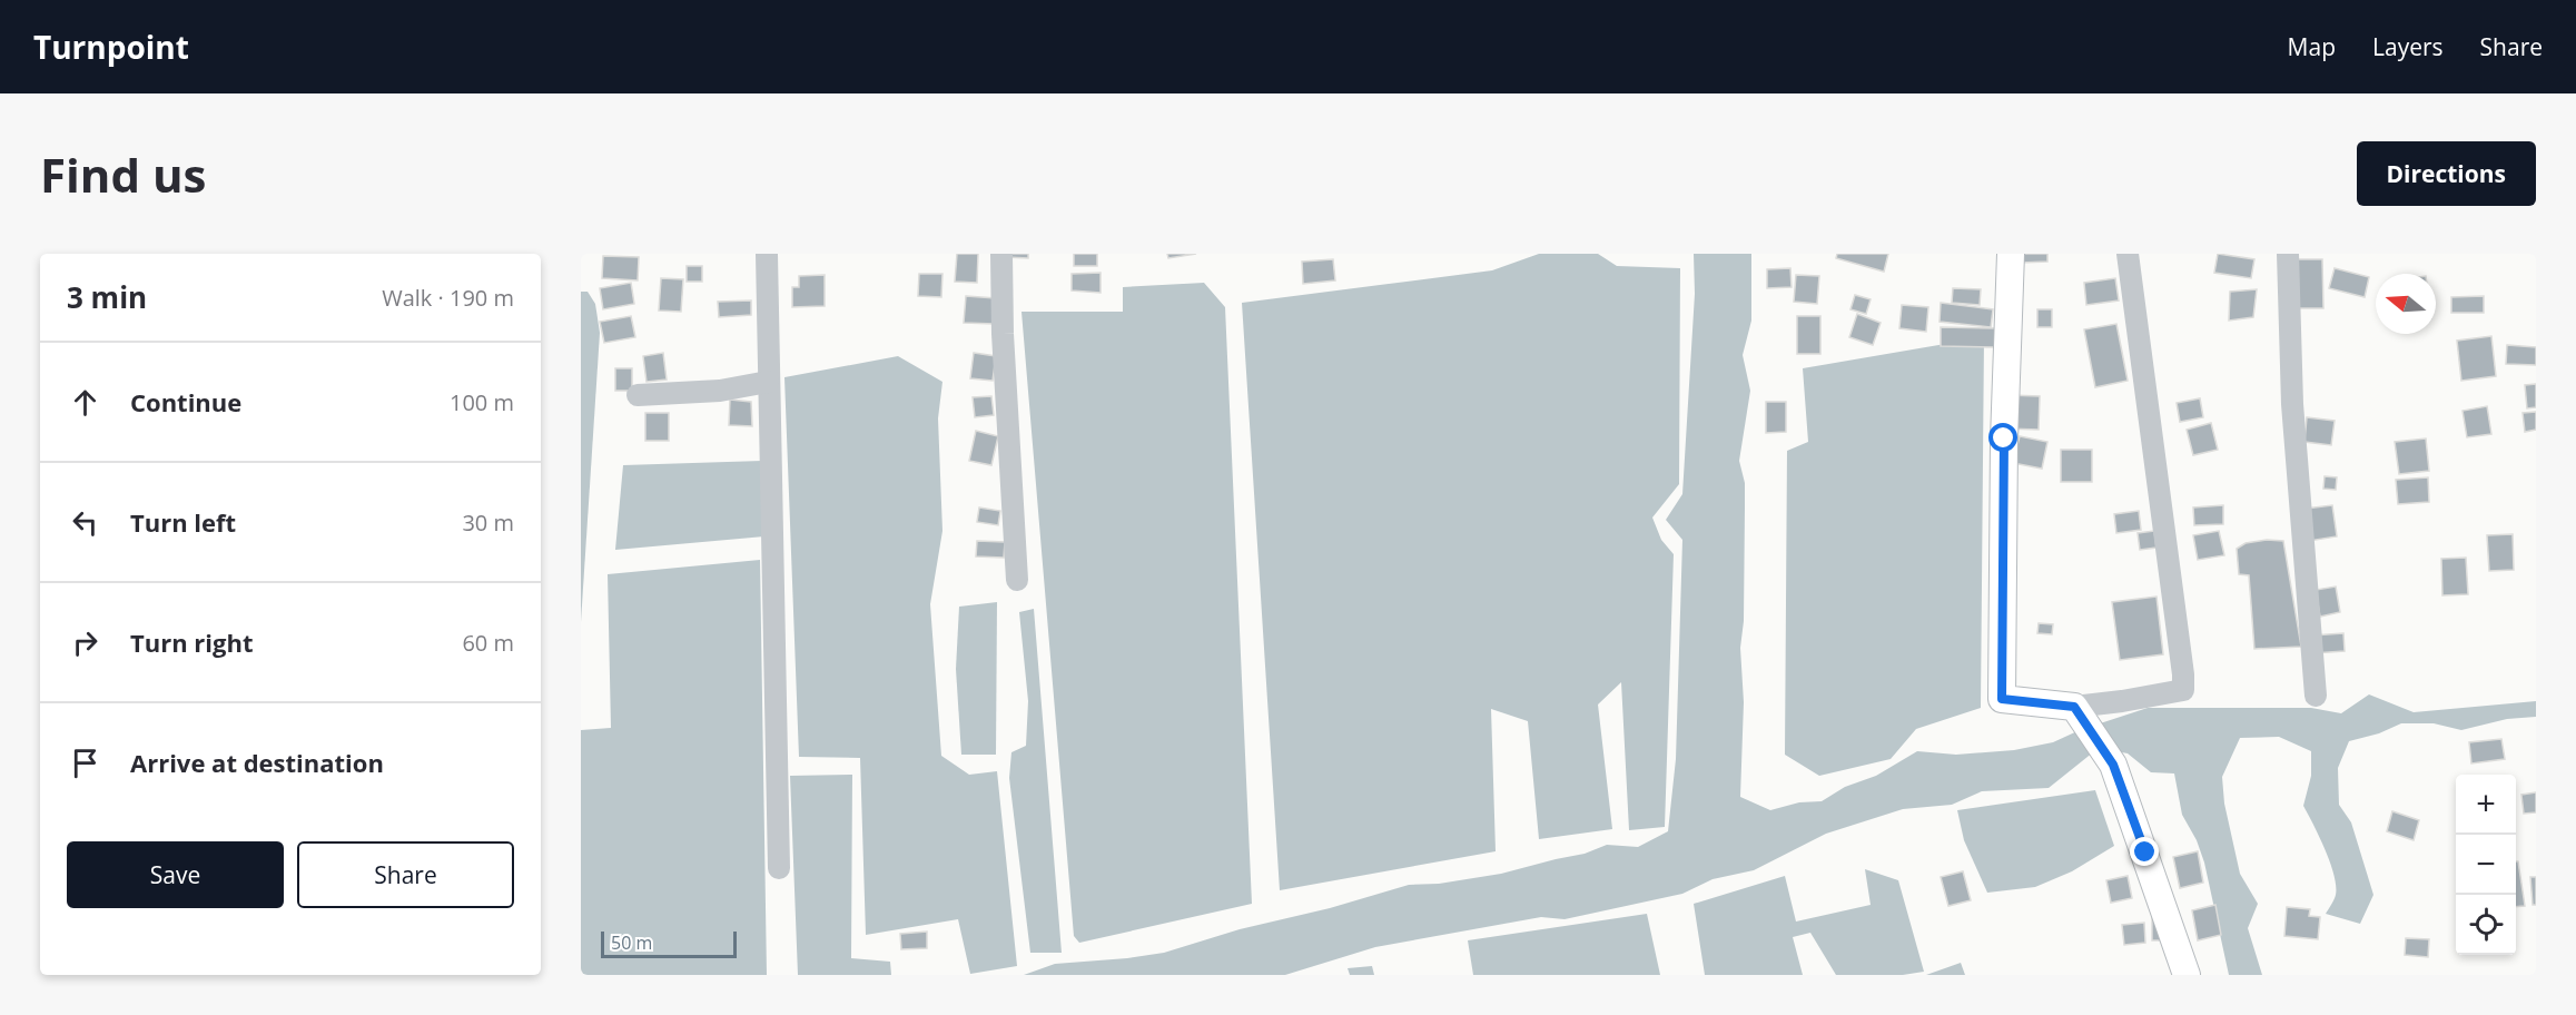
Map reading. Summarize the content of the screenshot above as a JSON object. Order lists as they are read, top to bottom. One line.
{"scale_bar":"50 m","north":"left","page":{"header":"Turnpoint","nav":["Map","Layers","Share"],"buttons":["Directions",["Save","Share"]],"title":"Find us","heading":["3 min","Walk · 190 m"],"list":[["Continue","100 m"],["Turn left","30 m"],["Turn right","60 m"],"Arrive at destination"],"map_buttons":["+","−"],"scale":"50 m"}}
